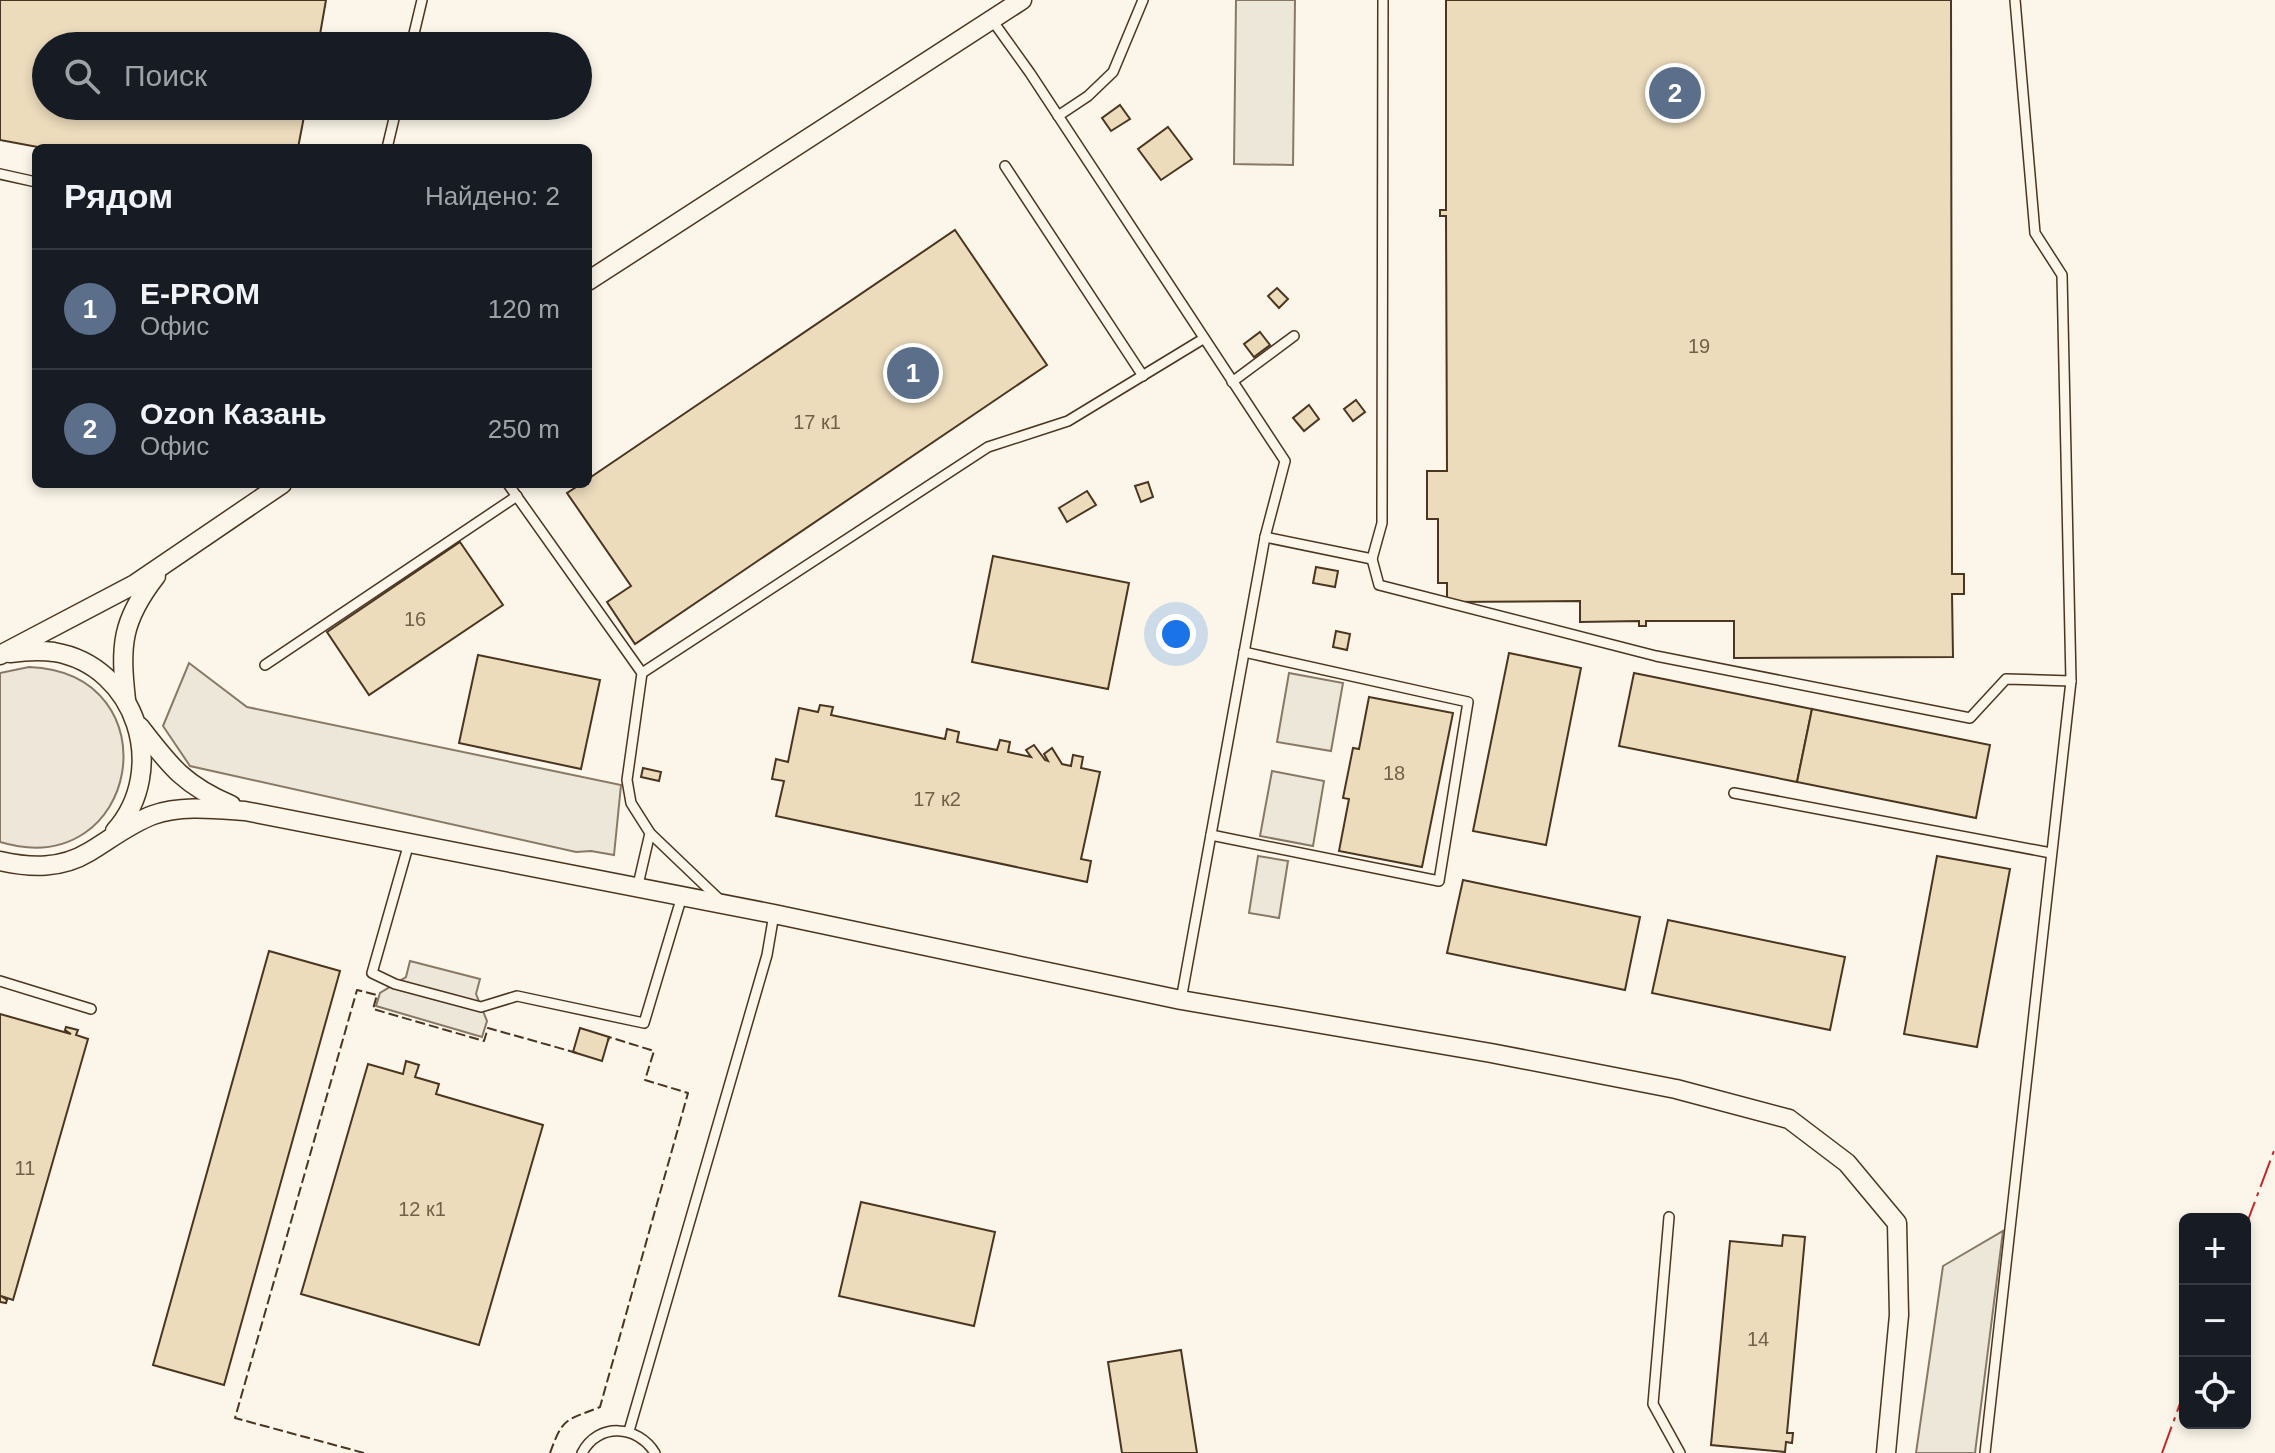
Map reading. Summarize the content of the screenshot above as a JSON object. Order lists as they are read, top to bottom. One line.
{"house_numbers":["19","17 к1","16","18","17 к2","11","12 к1","14"],"page":{"search":"Поиск","pins":["2","1"],"heading":["Рядом","Найдено: 2"],"list":[{"mark":"1","name":"E-PROM","note":"Офис","value":"120 m"},{"mark":"2","name":"Ozon Казань","note":"Офис","value":"250 m"}],"map_buttons":["+","−"]}}
